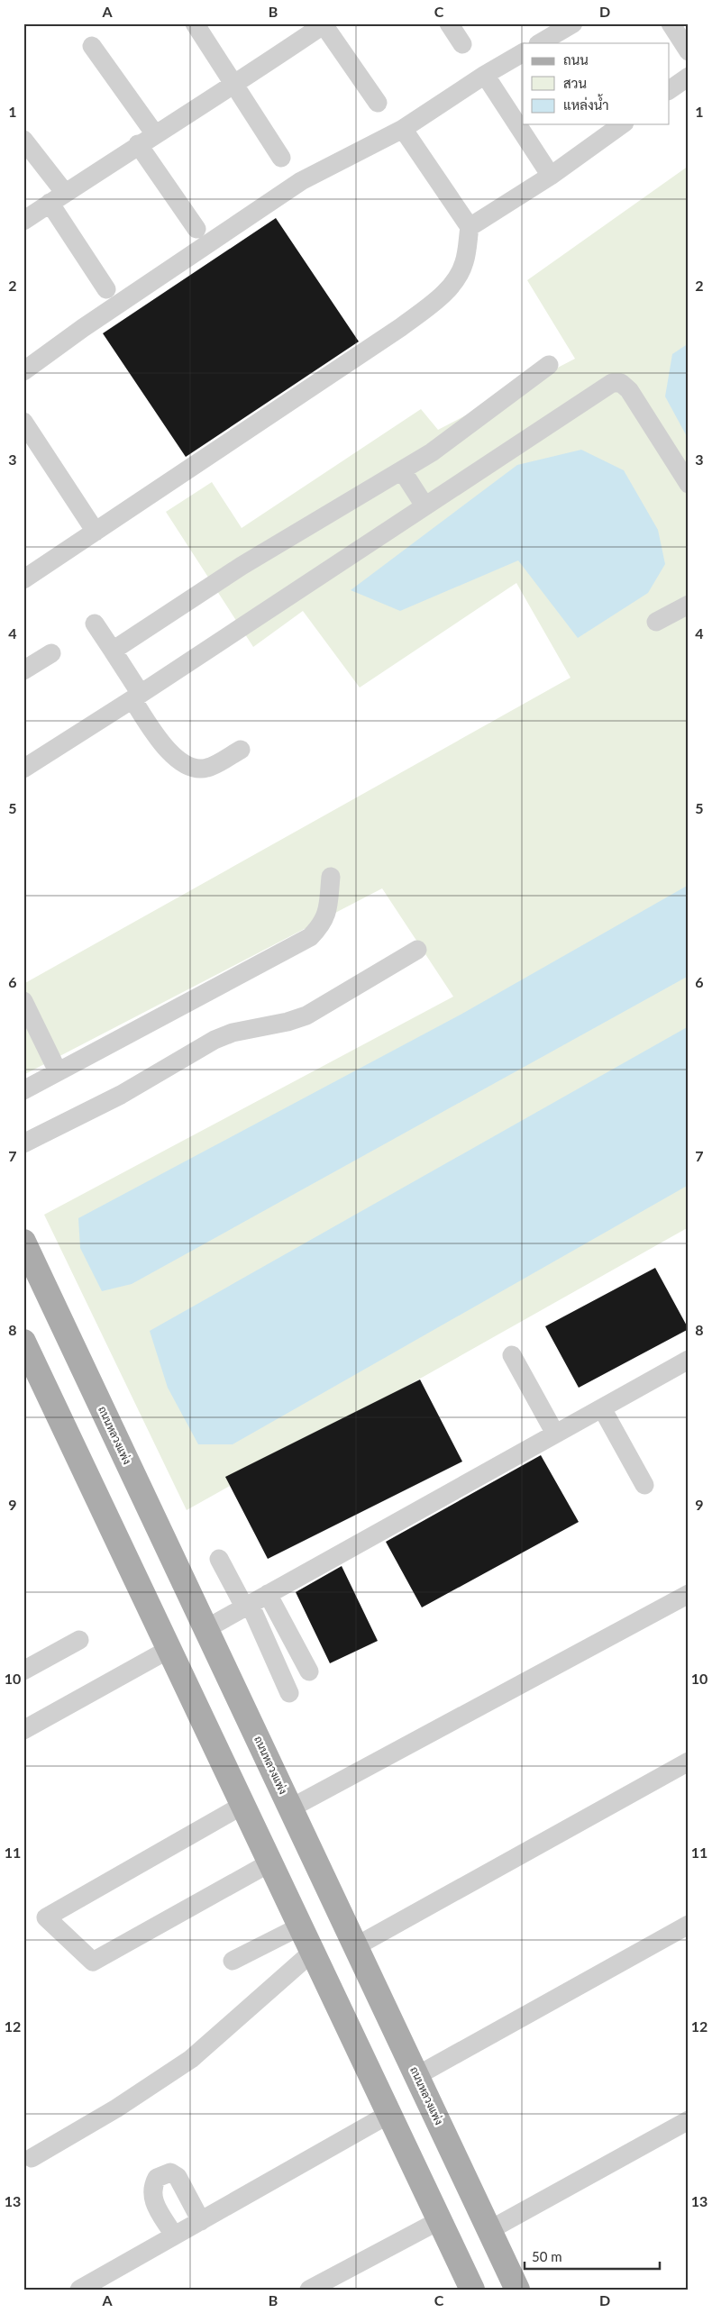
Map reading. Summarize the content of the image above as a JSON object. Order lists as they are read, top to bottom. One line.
{"streets":{"main road":["ถนนหลวงแพ่ง"]},"legend":["ถนน","สวน","แหล่งน้ำ"],"scale_bar":"50 m","grid":{"columns":["A","B","C","D"],"rows":["1","2","3","4","5","6","7","8","9","10","11","12","13"]}}
